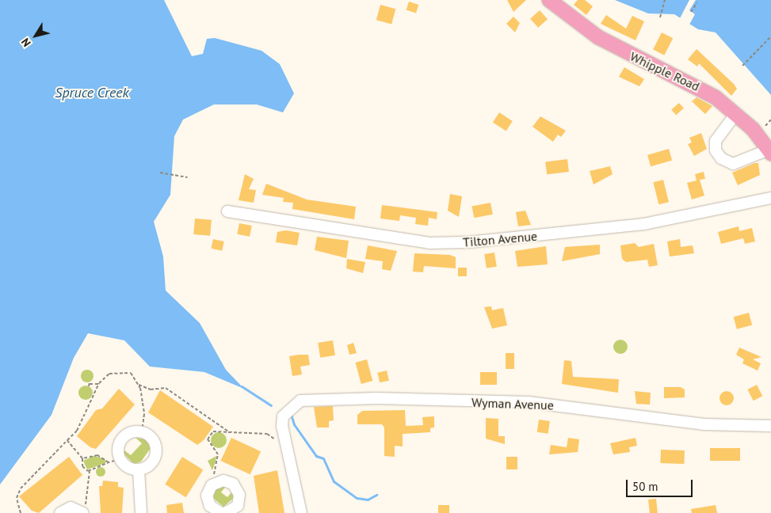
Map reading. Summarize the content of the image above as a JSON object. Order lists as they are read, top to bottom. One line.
{"streets":{"main road":["Whipple Road"],"street":["Tilton Avenue","Wyman Avenue"]},"water":["Spruce Creek"],"scale_bar":"50 m","north":"bottom left"}
